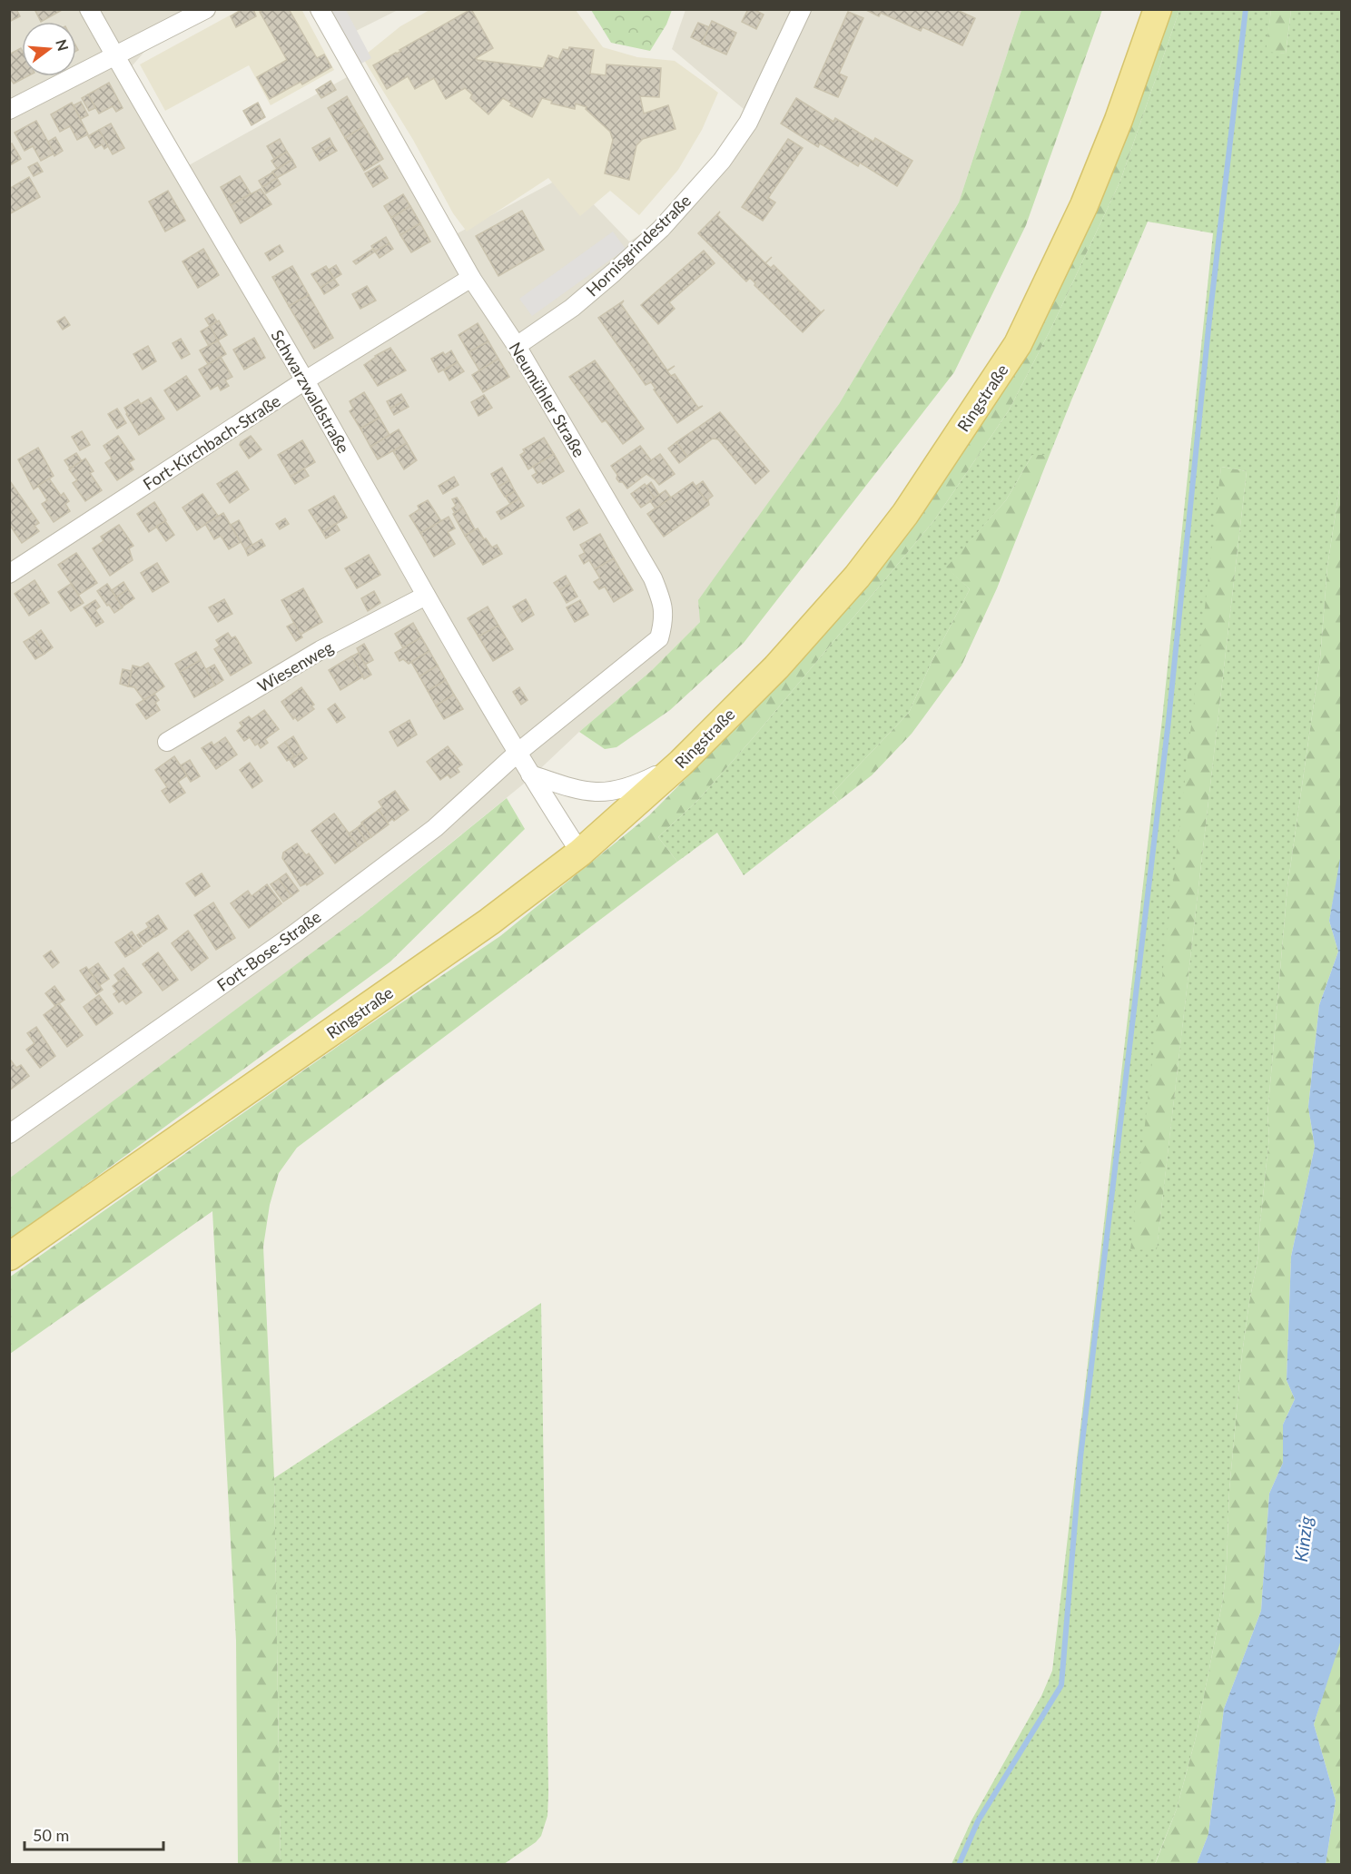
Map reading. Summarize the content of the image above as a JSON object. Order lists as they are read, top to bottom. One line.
{"streets":{"main road":["Ringstraße"],"street":["Hornisgrindestraße","Schwarzwaldstraße","Neumühler Straße","Fort-Kirchbach-Straße","Wiesenweg","Fort-Bose-Straße"]},"crossings":[["Hornisgrindestraße","Neumühler Straße"],["Schwarzwaldstraße","Ringstraße"],["Schwarzwaldstraße","Neumühler Straße"],["Schwarzwaldstraße","Fort-Kirchbach-Straße"],["Schwarzwaldstraße","Wiesenweg"],["Schwarzwaldstraße","Fort-Bose-Straße"],["Neumühler Straße","Fort-Kirchbach-Straße"],["Neumühler Straße","Fort-Bose-Straße"]],"water":["Kinzig"],"scale_bar":"50 m","north":"right"}
